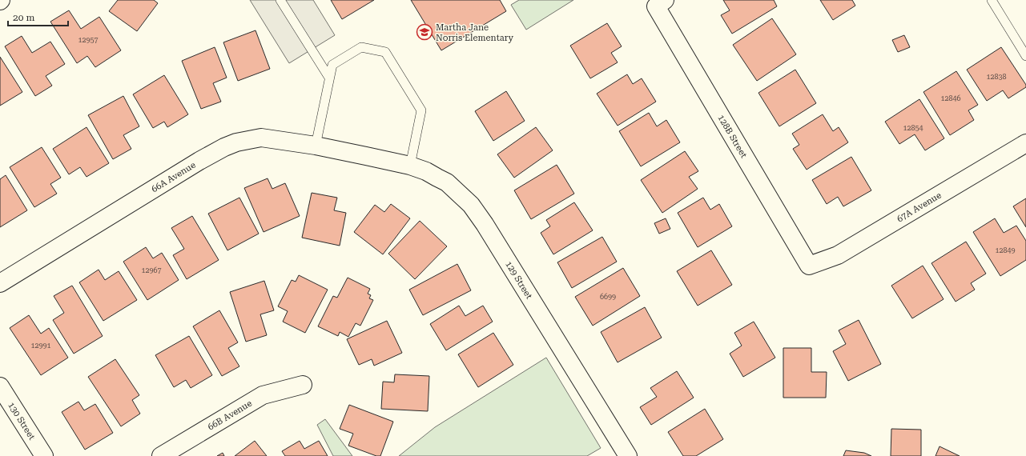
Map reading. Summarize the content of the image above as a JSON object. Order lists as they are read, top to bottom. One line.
{"streets":{"street":["128B Street","66A Avenue","67A Avenue","129 Street","66B Avenue","130 Street"]},"crossings":[["128B Street","67A Avenue"],["66A Avenue","129 Street"]],"places":{"school or university":["Martha Jane Norris Elementary"]},"house_numbers":["12957","12838","12846","12854","12849","12967","6699","12991"],"scale_bar":"20 m"}
